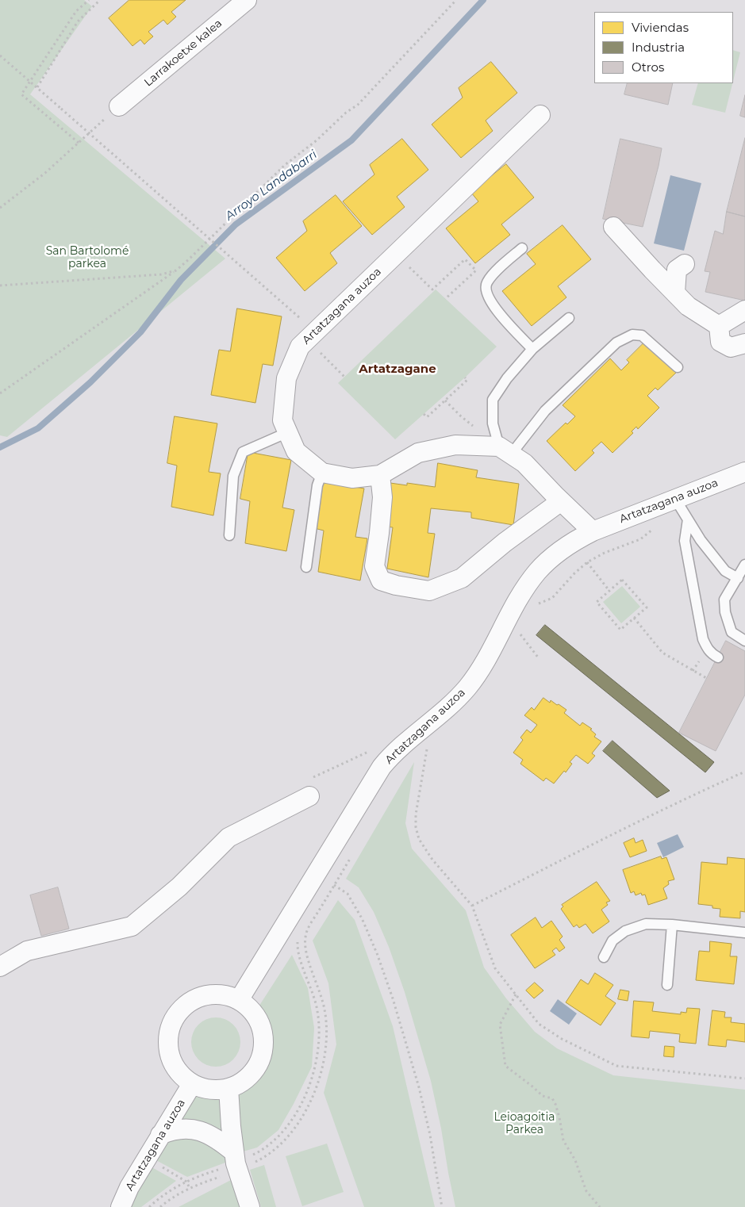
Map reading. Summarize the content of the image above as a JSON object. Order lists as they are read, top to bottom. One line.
{"streets":{"street":["Larrakoetxe kalea","Artatzagana auzoa"]},"districts":["Artatzagane"],"water":["Arroyo Landabarri"],"parks":["San Bartolomé parkea","Leioagoitia Parkea"],"legend":["Viviendas","Industria","Otros"]}
